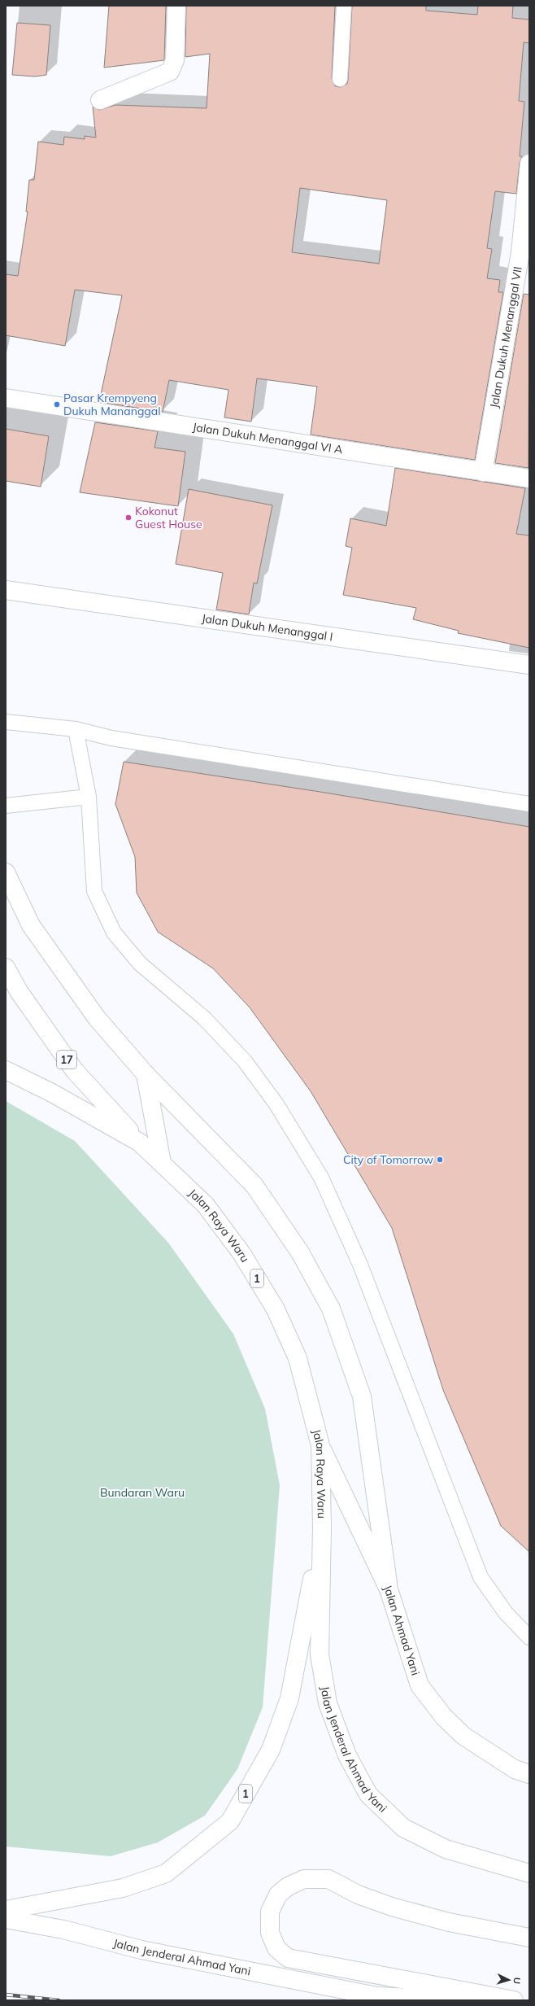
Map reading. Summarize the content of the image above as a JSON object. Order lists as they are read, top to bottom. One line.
{"streets":{"main road":["Jalan Dukuh Menanggal VII","Jalan Dukuh Menanggal VI A","Jalan Dukuh Menanggal I","17","Jalan Raya Waru","1","Jalan Ahmad Yani","Jalan Jenderal Ahmad Yani"]},"crossings":[["Jalan Dukuh Menanggal VII","Jalan Dukuh Menanggal VI A"],["17","Jalan Raya Waru"],["Jalan Raya Waru","1"],["Jalan Raya Waru","Jalan Ahmad Yani"],["Jalan Raya Waru","Jalan Jenderal Ahmad Yani"],["1","Jalan Jenderal Ahmad Yani"]],"parks":["Bundaran Waru"],"places":["Pasar Krempyeng Dukuh Mananggal","Kokonut Guest House","City of Tomorrow"],"north":"right"}
